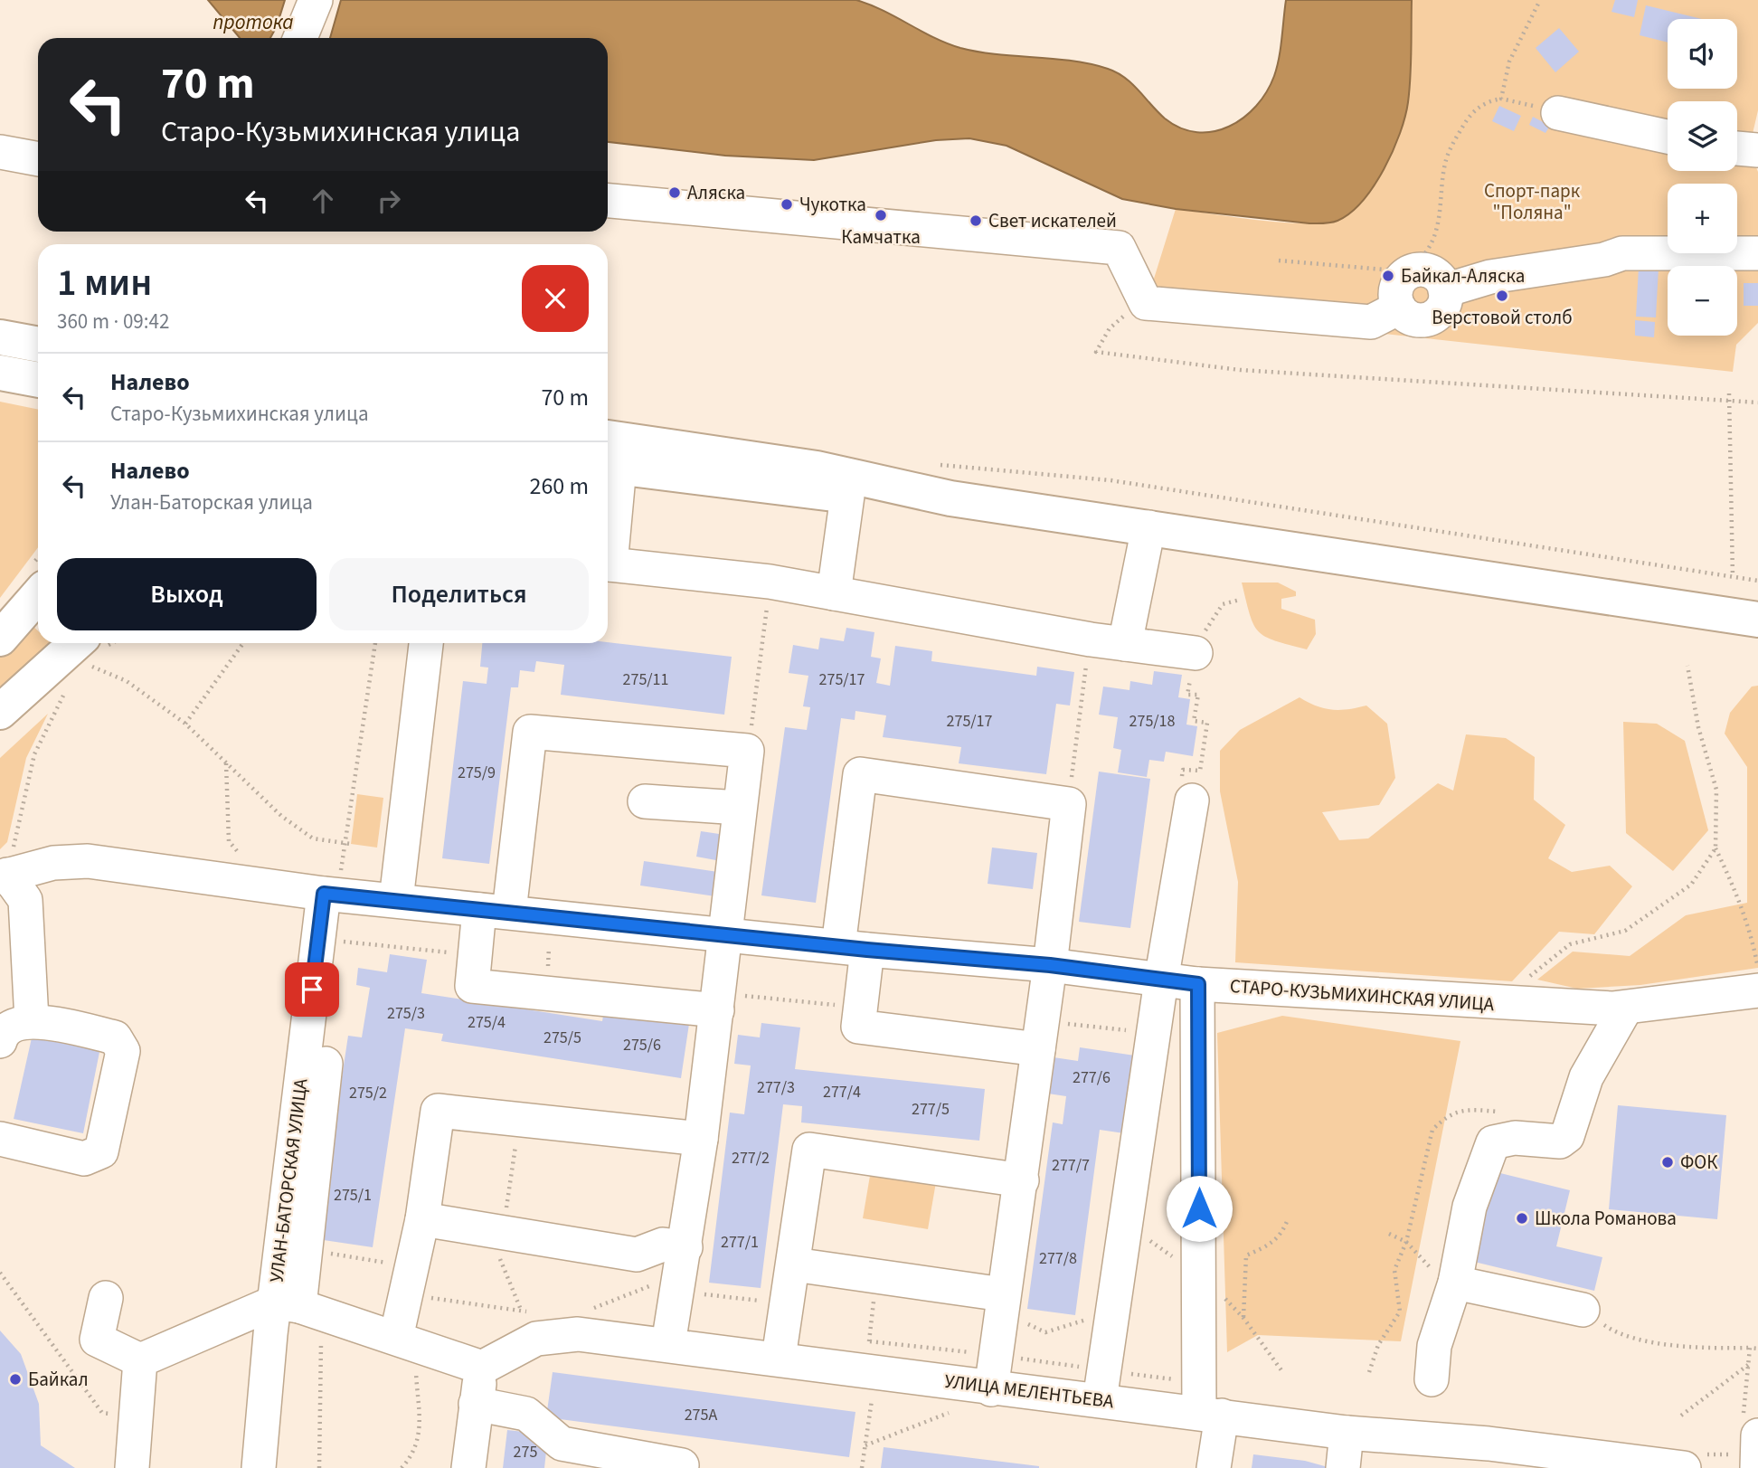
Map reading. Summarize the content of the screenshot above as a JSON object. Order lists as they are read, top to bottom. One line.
{"streets":{"street":["СТАРО-КУЗЬМИХИНСКАЯ УЛИЦА","УЛАН-БАТОРСКАЯ УЛИЦА","УЛИЦА МЕЛЕНТЬЕВА"]},"crossings":[["СТАРО-КУЗЬМИХИНСКАЯ УЛИЦА","УЛАН-БАТОРСКАЯ УЛИЦА"]],"water":["протока"],"parks":["Спорт-парк \"Поляна\""],"places":["Аляска","Чукотка","Камчатка","Свет искателей","Байкал-Аляска","Верстовой столб","ФОК","Школа Романова","Байкал"],"house_numbers":["275/11","275/17","275/17","275/18","275/9","275/3","275/4","275/5","275/6","277/6","277/3","277/4","275/2","277/5","277/2","277/7","275/1","277/1","277/8","275А","275"],"page":{"map_buttons":["+","−"],"turn":["70 m","Старо-Кузьмихинская улица"],"heading":["1 мин","360 m · 09:42"],"list":[{"name":"Налево","note":"Старо-Кузьмихинская улица","value":"70 m"},{"name":"Налево","note":"Улан-Баторская улица","value":"260 m"}],"buttons":["Выход","Поделиться"]}}
